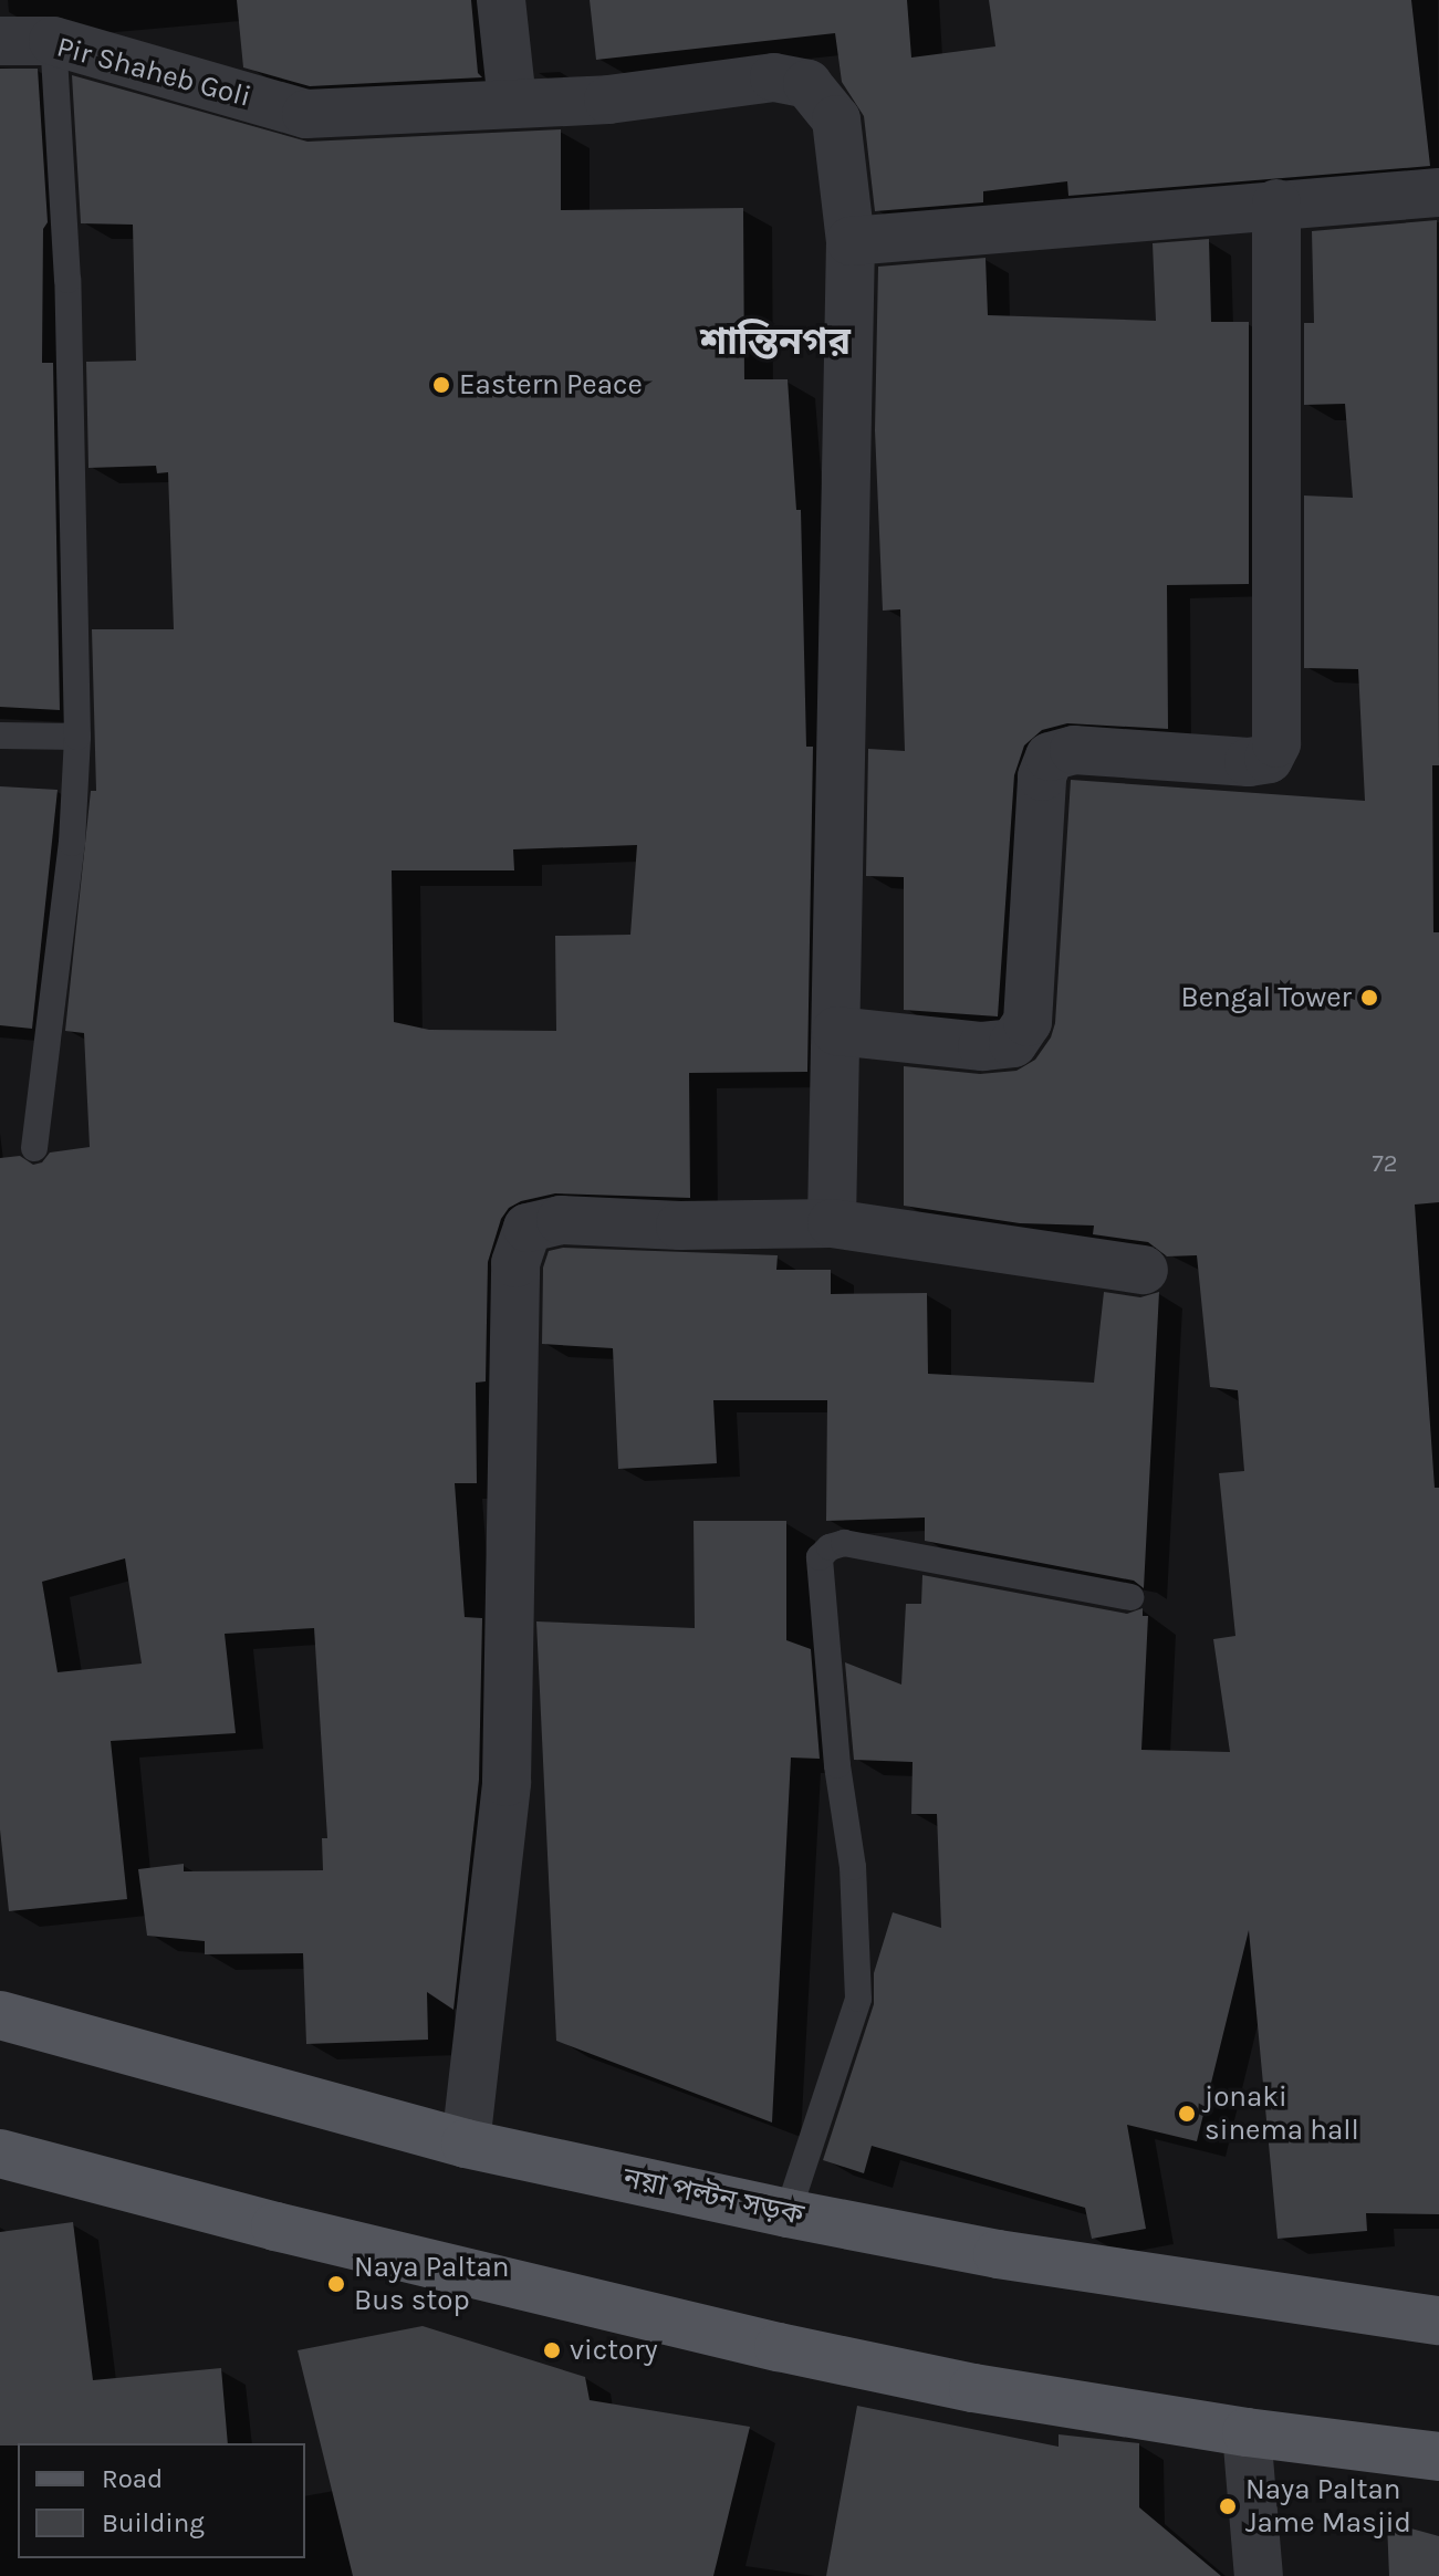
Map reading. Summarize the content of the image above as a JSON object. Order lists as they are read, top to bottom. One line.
{"streets":{"main road":["নয়া পল্টন সড়ক"],"street":["Pir Shaheb Goli"]},"districts":["শান্তিনগর"],"places":["Eastern Peace","Bengal Tower","jonaki sinema hall","Naya Paltan Bus stop","victory","Naya Paltan Jame Masjid"],"house_numbers":["72"],"legend":["Road","Building"]}
